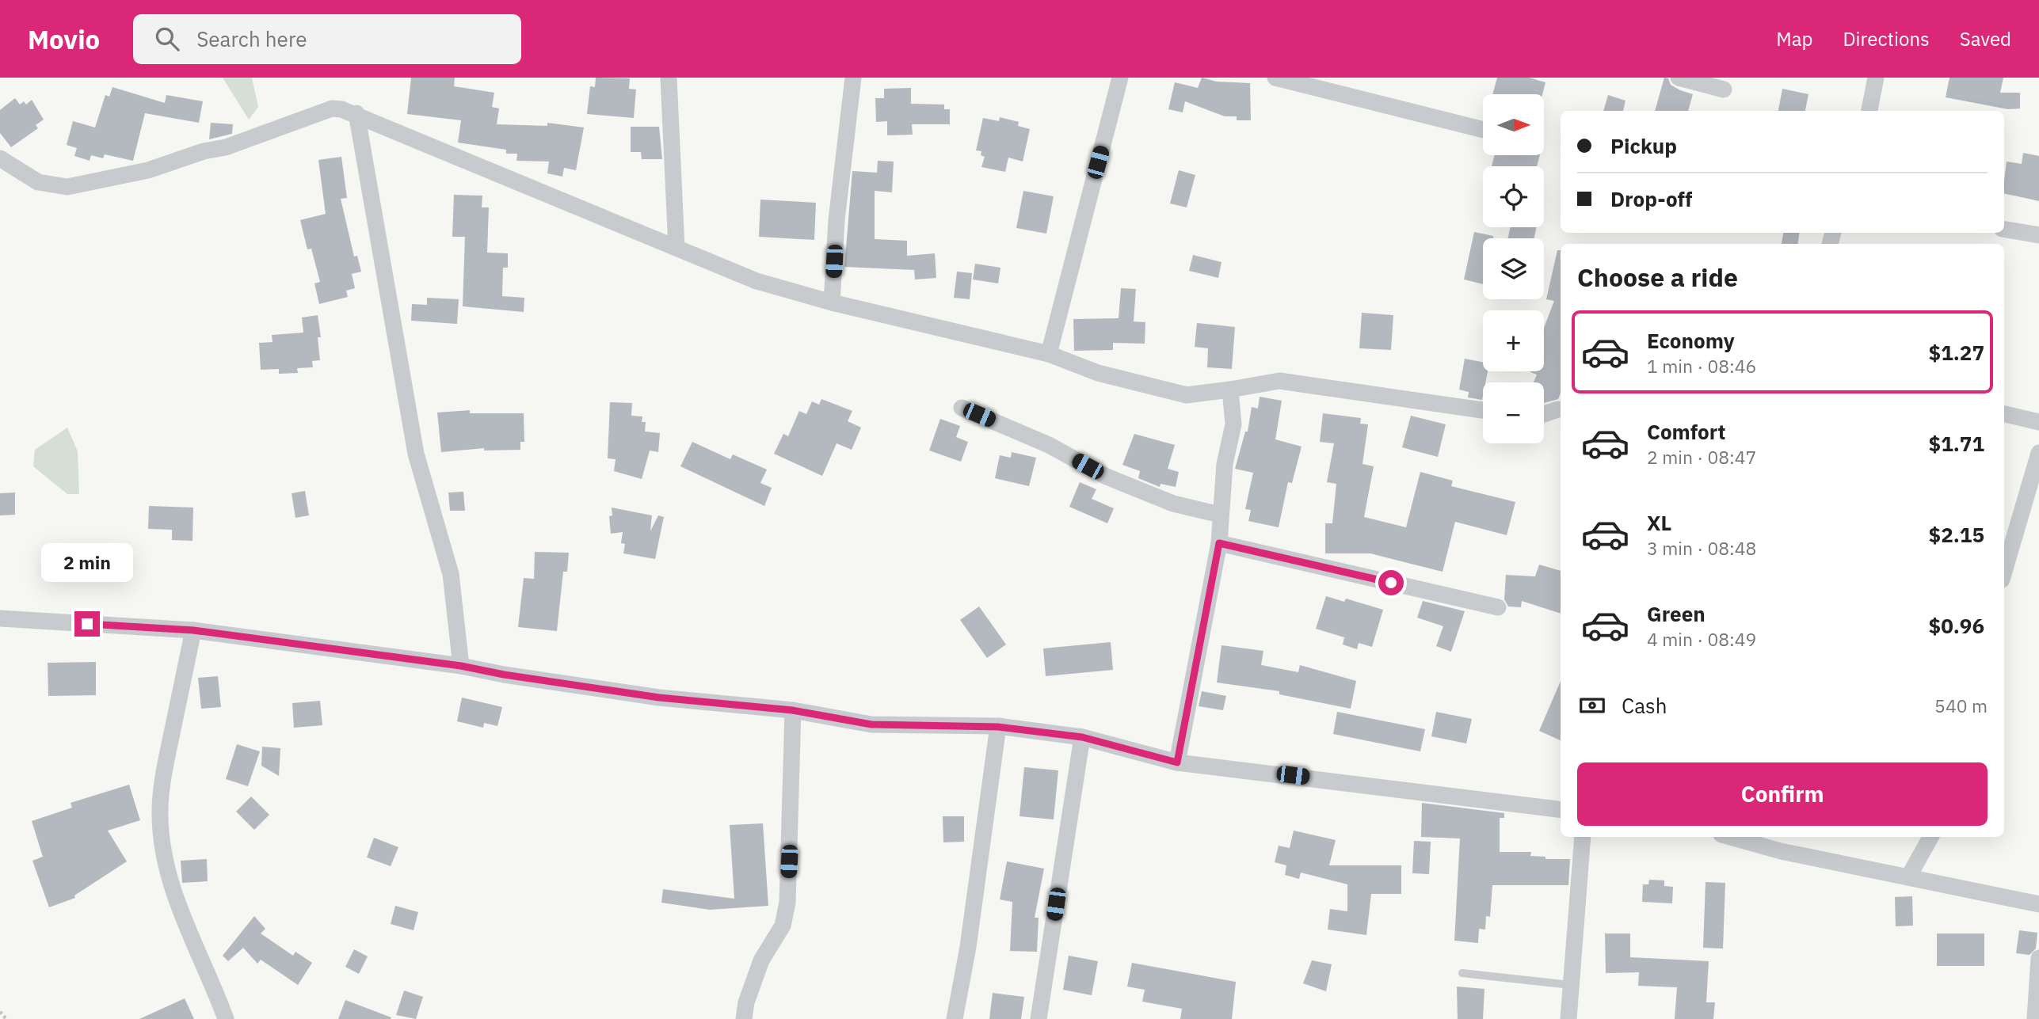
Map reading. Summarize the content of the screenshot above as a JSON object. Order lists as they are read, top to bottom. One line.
{"north":"right","page":{"header":"Movio","search":"Search here","nav":["Map","Directions","Saved"],"map_buttons":["+","−"],"banner":["Pickup","Drop-off"],"heading":"Choose a ride","list":[{"name":"Economy","note":"1 min · 08:46","value":"$1.27"},{"name":"Comfort","note":"2 min · 08:47","value":"$1.71"},{"name":"XL","note":"3 min · 08:48","value":"$2.15"},{"name":"Green","note":"4 min · 08:49","value":"$0.96"}],"bubble":"2 min","pay":["Cash","540 m"],"buttons":"Confirm"}}
